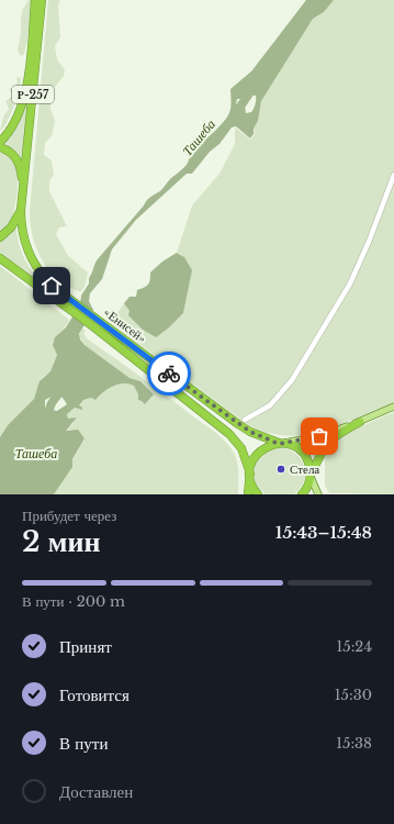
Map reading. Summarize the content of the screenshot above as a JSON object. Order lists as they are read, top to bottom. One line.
{"streets":{"highway":["Р-257","«Енисей»"]},"water":["Ташеба"],"places":["Стела"],"page":{"heading":["2 мин","Прибудет через","15:43–15:48"],"bar":"В пути · 200 m","list":[["Принят","15:24"],["Готовится","15:30"],["В пути","15:38"],"Доставлен"]}}
